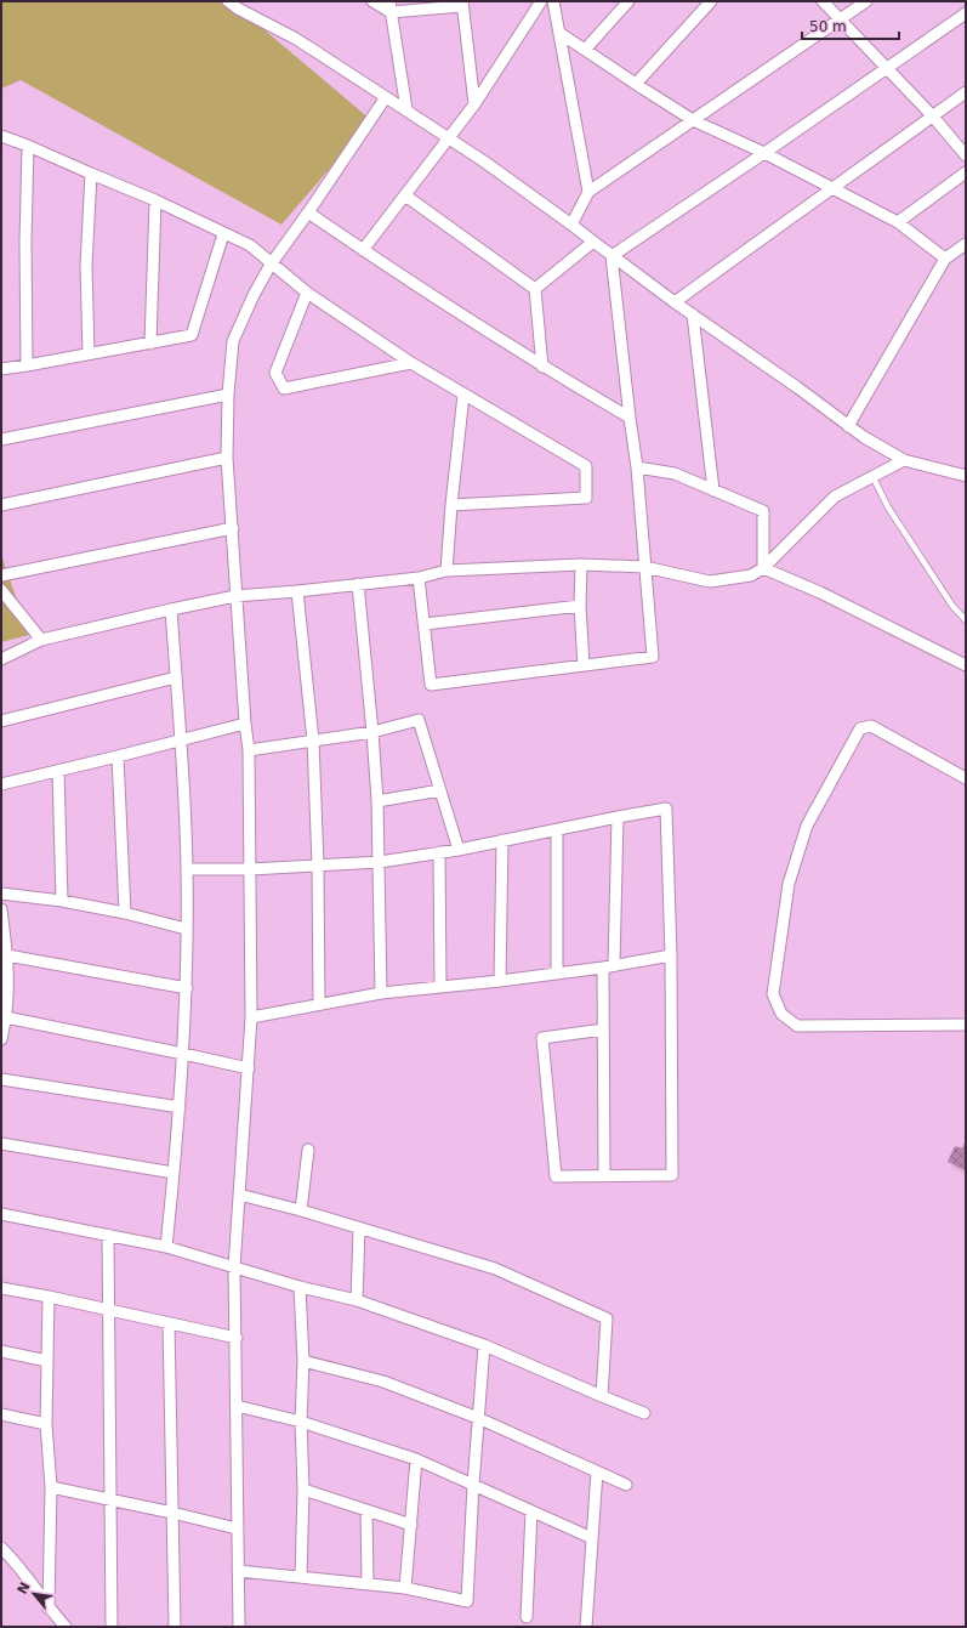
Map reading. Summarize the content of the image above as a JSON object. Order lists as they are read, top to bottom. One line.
{"scale_bar":"50 m","north":"top left"}
